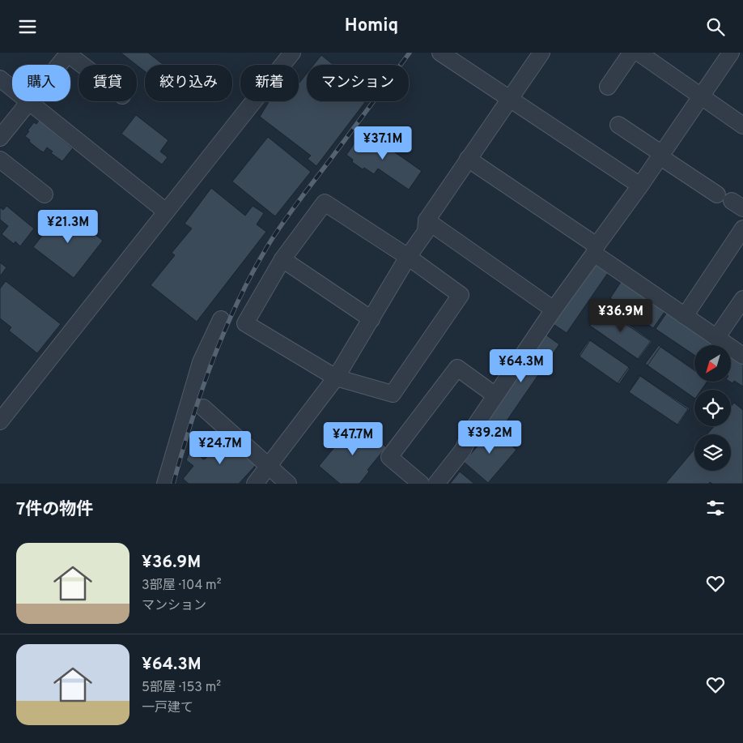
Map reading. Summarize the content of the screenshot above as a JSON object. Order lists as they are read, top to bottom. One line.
{"north":"bottom left","page":{"header":"Homiq","chip":["購入","賃貸","絞り込み","新着","マンション"],"price":["¥37.1M","¥21.3M","¥36.9M","¥64.3M","¥39.2M","¥47.7M","¥24.7M"],"heading":"7件の物件","list":[{"name":"¥36.9M","note":"3部屋 · 104 m² · マンション"},{"name":"¥64.3M","note":"5部屋 · 153 m² · 一戸建て"}]}}
